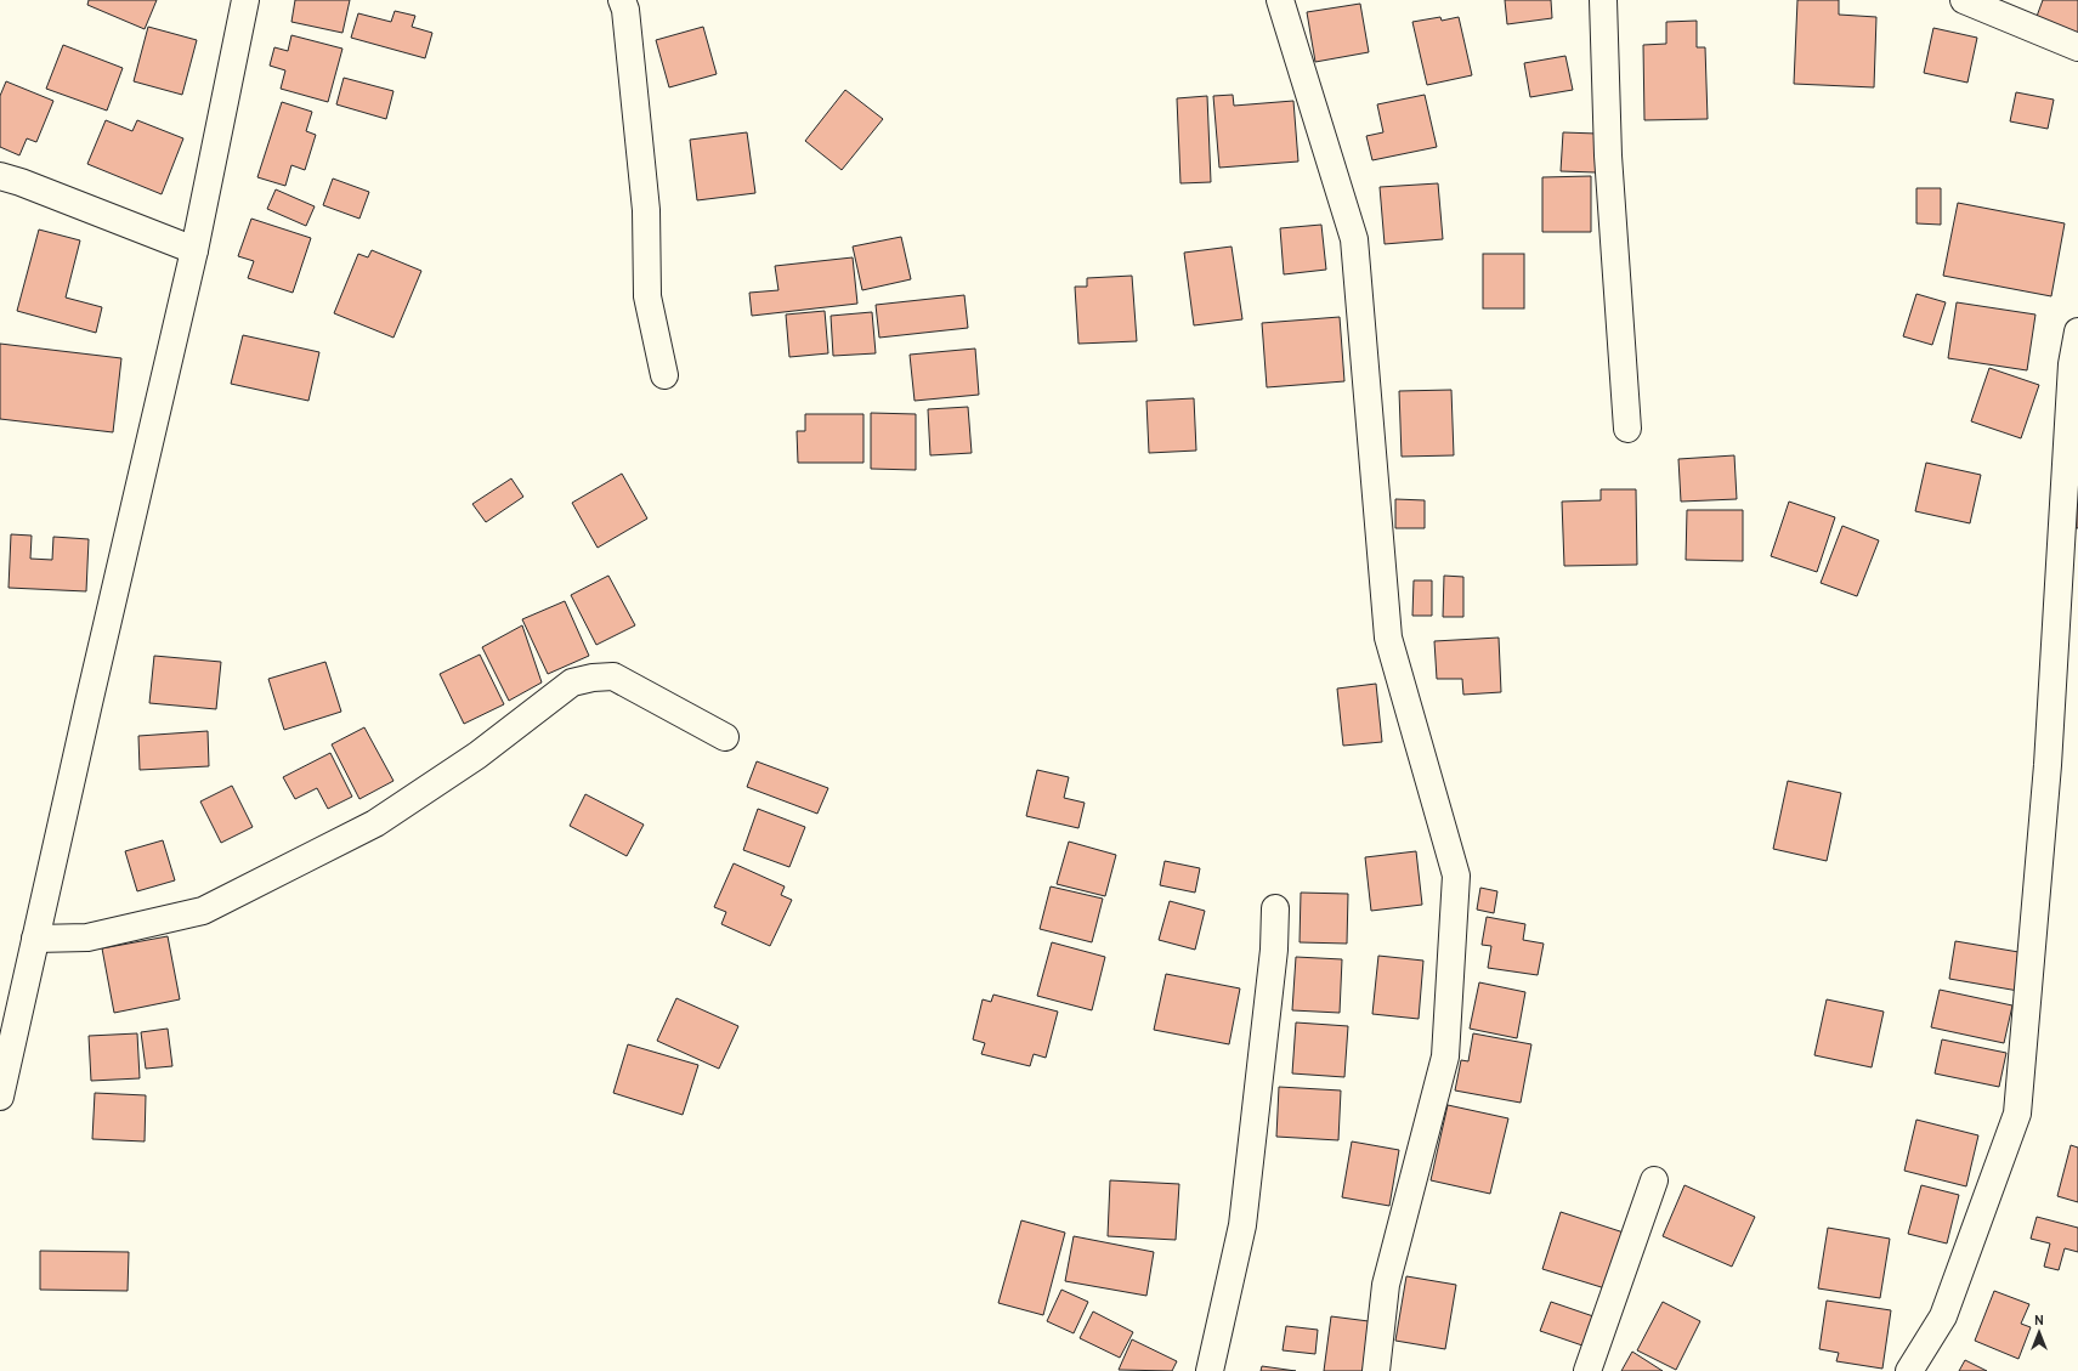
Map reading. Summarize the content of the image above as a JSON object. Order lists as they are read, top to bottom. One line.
{"north":"top"}
